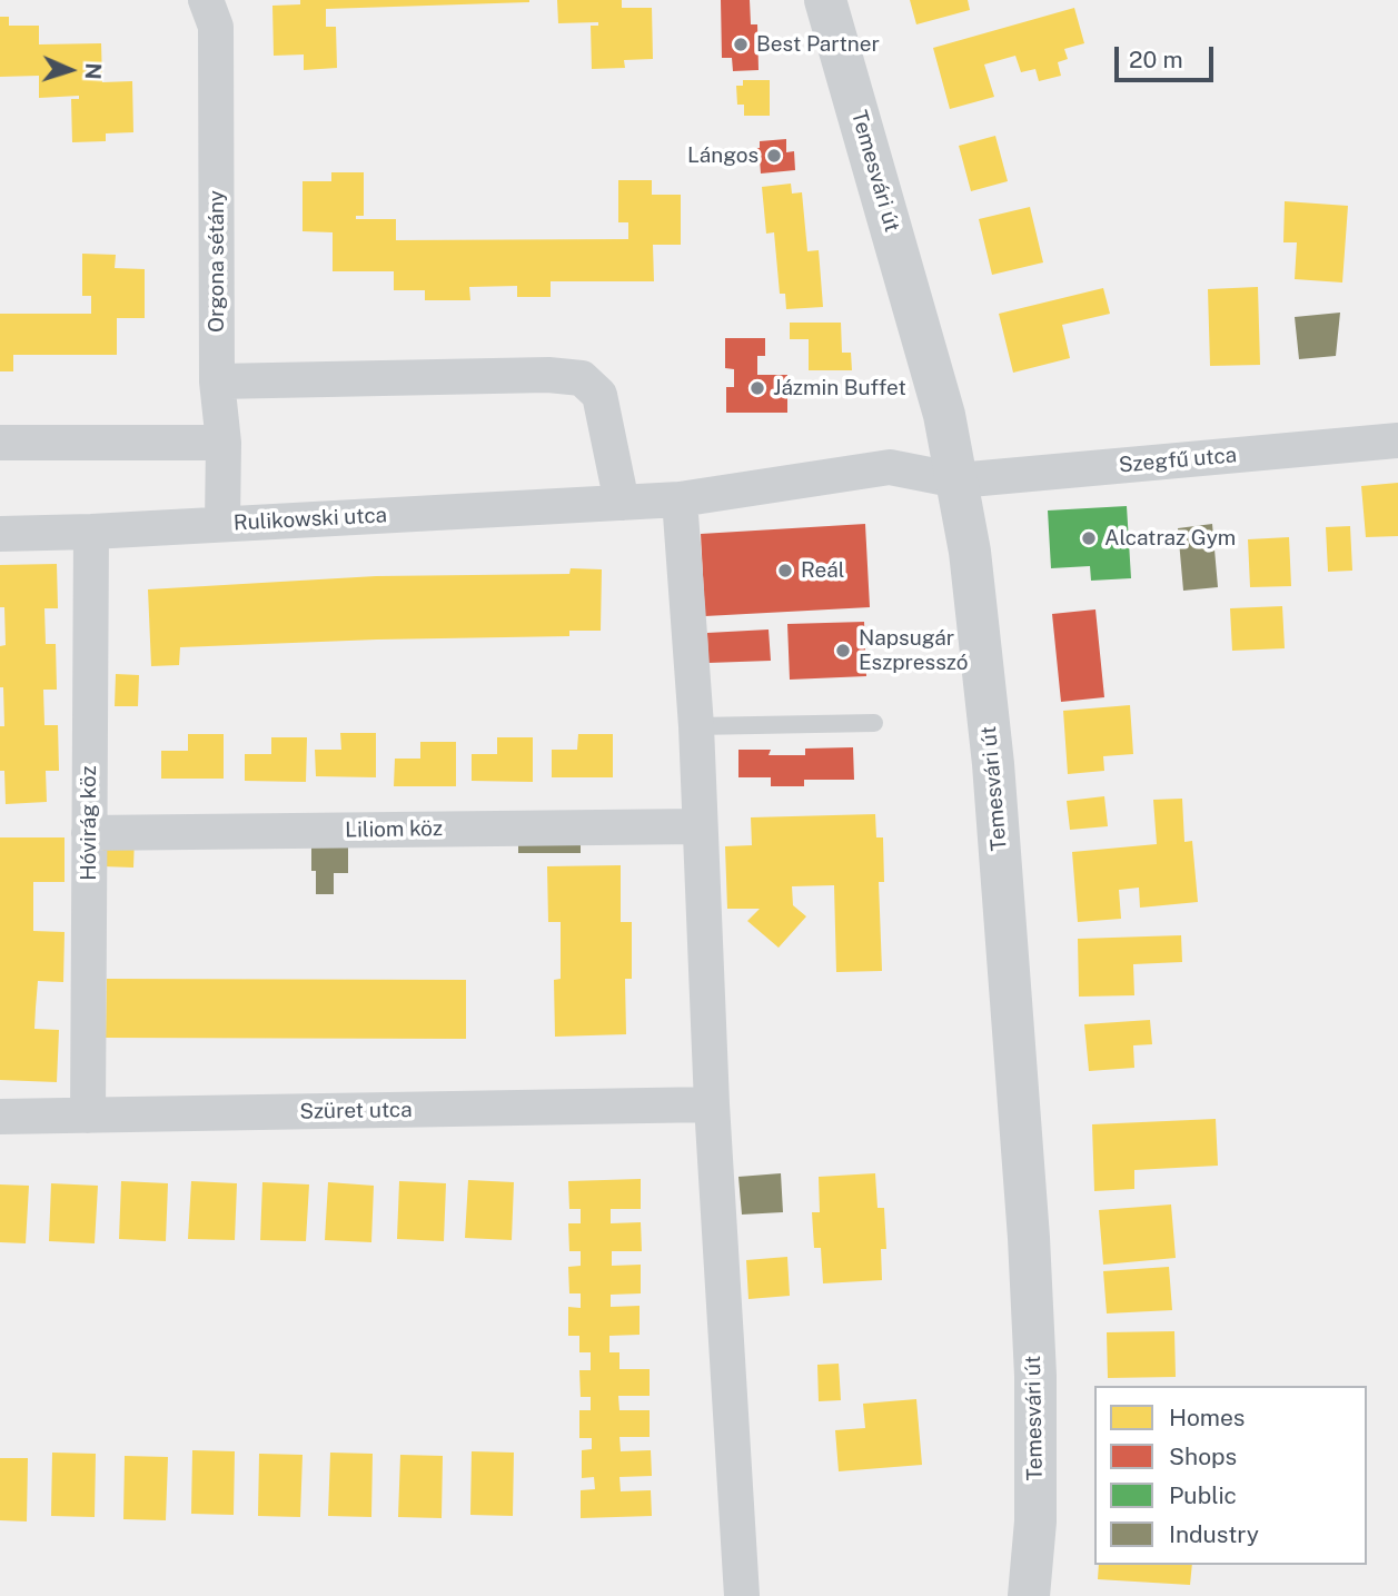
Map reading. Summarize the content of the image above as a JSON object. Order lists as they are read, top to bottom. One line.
{"streets":{"street":["Temesvári út","Orgona sétány","Szegfű utca","Rulikowski utca","Hóvirág köz","Liliom köz","Szüret utca"]},"crossings":[["Temesvári út","Szegfű utca"],["Temesvári út","Rulikowski utca"],["Orgona sétány","Rulikowski utca"],["Szegfű utca","Rulikowski utca"],["Rulikowski utca","Hóvirág köz"],["Hóvirág köz","Liliom köz"],["Hóvirág köz","Szüret utca"]],"places":["Best Partner","Lángos","Jázmin Buffet","Alcatraz Gym","Reál","Napsugár Eszpresszó"],"legend":["Homes","Shops","Public","Industry"],"scale_bar":"20 m","north":"right"}
